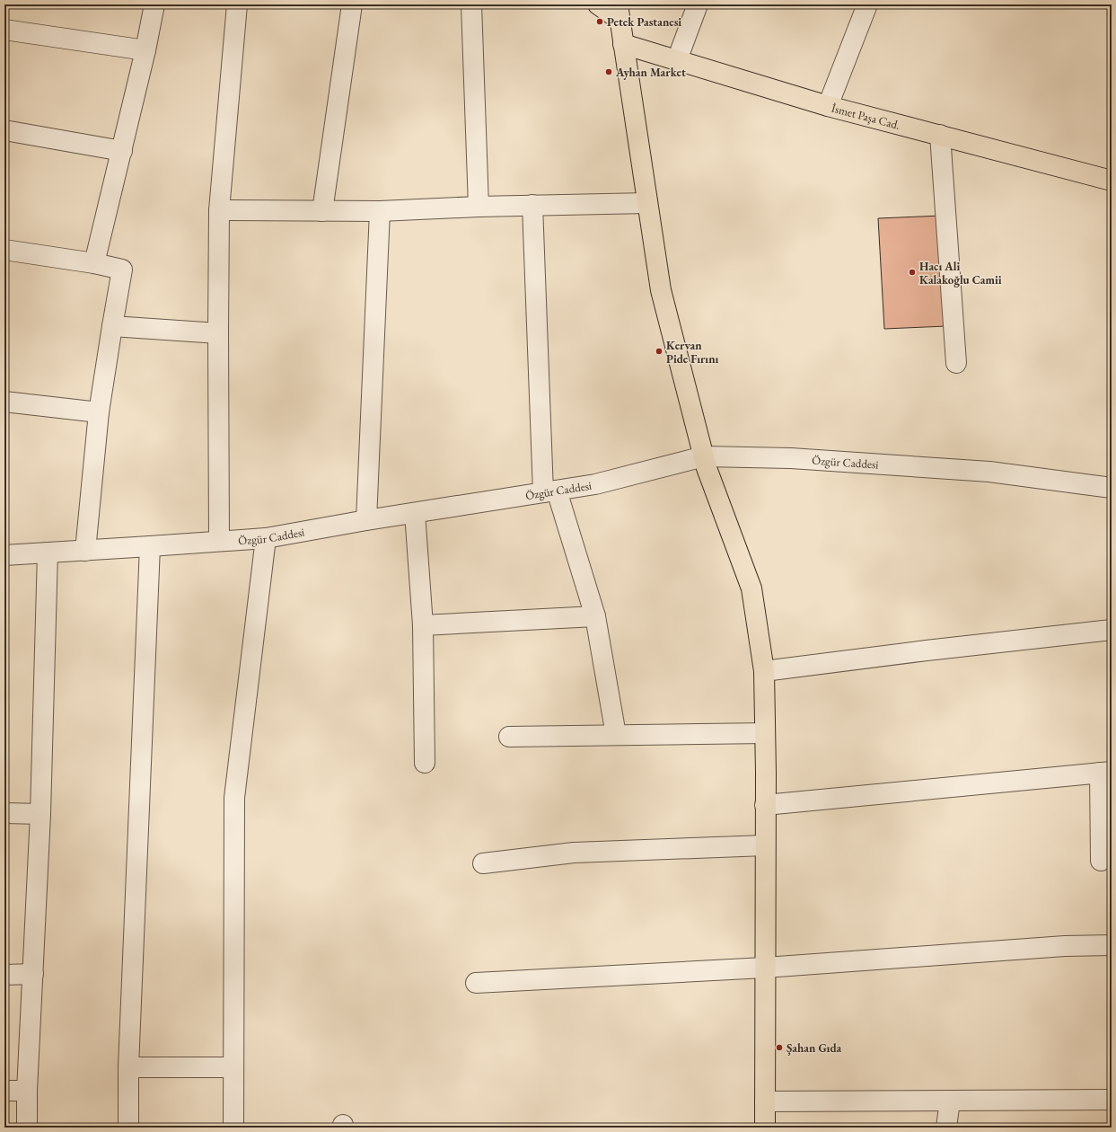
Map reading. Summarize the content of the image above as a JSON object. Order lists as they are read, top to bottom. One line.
{"streets":{"main road":["İsmet Paşa Cad."],"street":["Özgür Caddesi"]},"places":["Petek Pastanesi","Ayhan Market","Hacı Ali Kalakoğlu Camii","Kervan Pide Fırını","Şahan Gıda"]}
